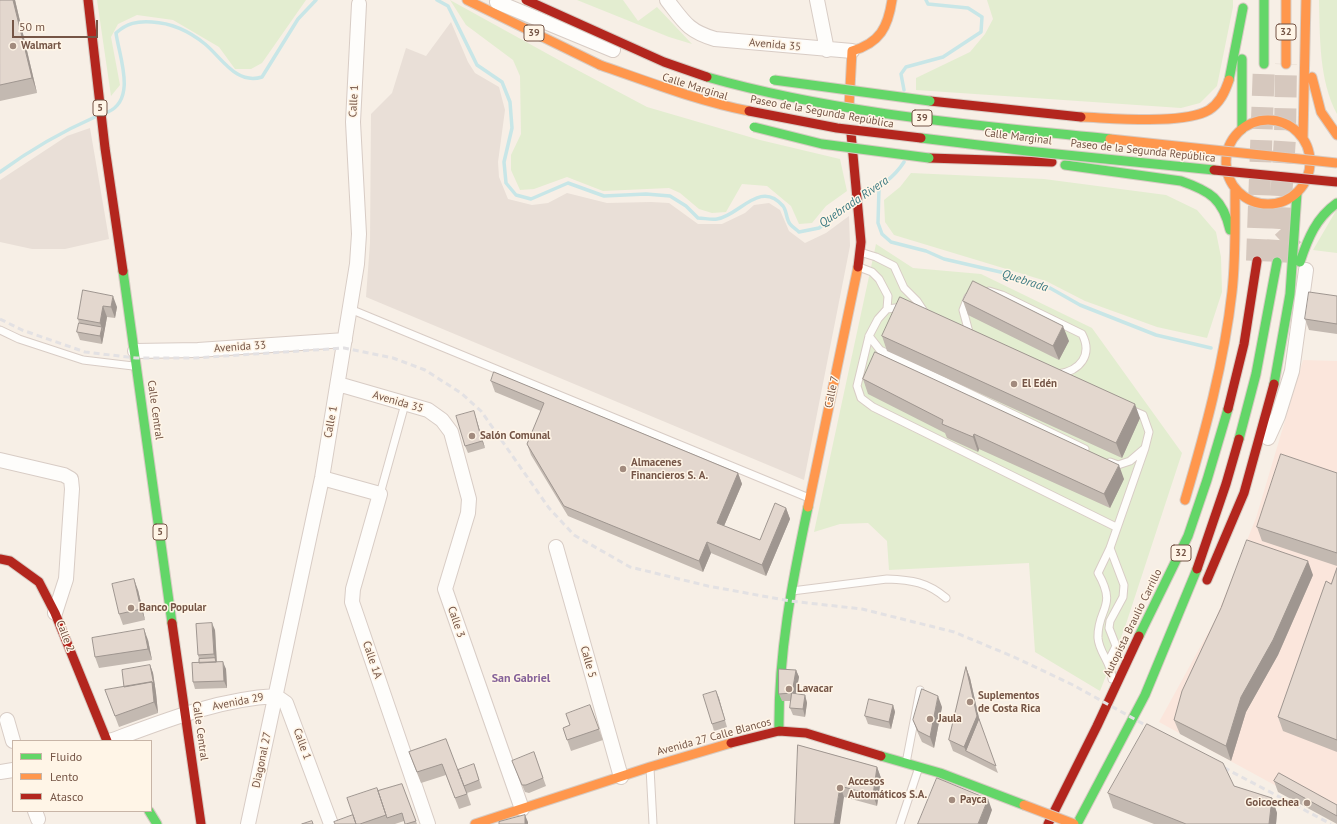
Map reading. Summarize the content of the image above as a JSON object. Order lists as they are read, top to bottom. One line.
{"streets":{"main road":["32","39","5","Paseo de la Segunda República","Calle 7","Calle Central","Autopista Braulio Carrillo","Calle 2","Avenida 27 Calle Blancos"],"street":["Avenida 35","Calle Marginal","Calle 1","Avenida 33","Calle 3","Calle 1A","Calle 5","Avenida 29","Diagonal 27"]},"crossings":[["32","Avenida 27 Calle Blancos"],["Avenida 35","Calle 1"],["Avenida 35","Calle 7"],["Avenida 35","Calle 3"],["Calle Marginal","Calle 7"],["Calle 1","Avenida 33"],["Calle 1","Avenida 29"],["Calle 1","Diagonal 27"],["Avenida 33","Calle Central"],["Calle 7","Avenida 27 Calle Blancos"],["Calle Central","Avenida 29"],["Calle 3","Avenida 27 Calle Blancos"],["Calle 5","Avenida 27 Calle Blancos"],["Avenida 29","Diagonal 27"]],"districts":["San Gabriel"],"water":["Quebrada Rivera","Quebrada"],"places":["Walmart","El Edén","Salón Comunal","Almacenes Financieros S. A.","Banco Popular","Lavacar","Suplementos de Costa Rica","Jaula","Accesos Automáticos S.A.","Payca","Goicoechea"],"legend":["Fluido","Lento","Atasco"],"scale_bar":"50 m"}
